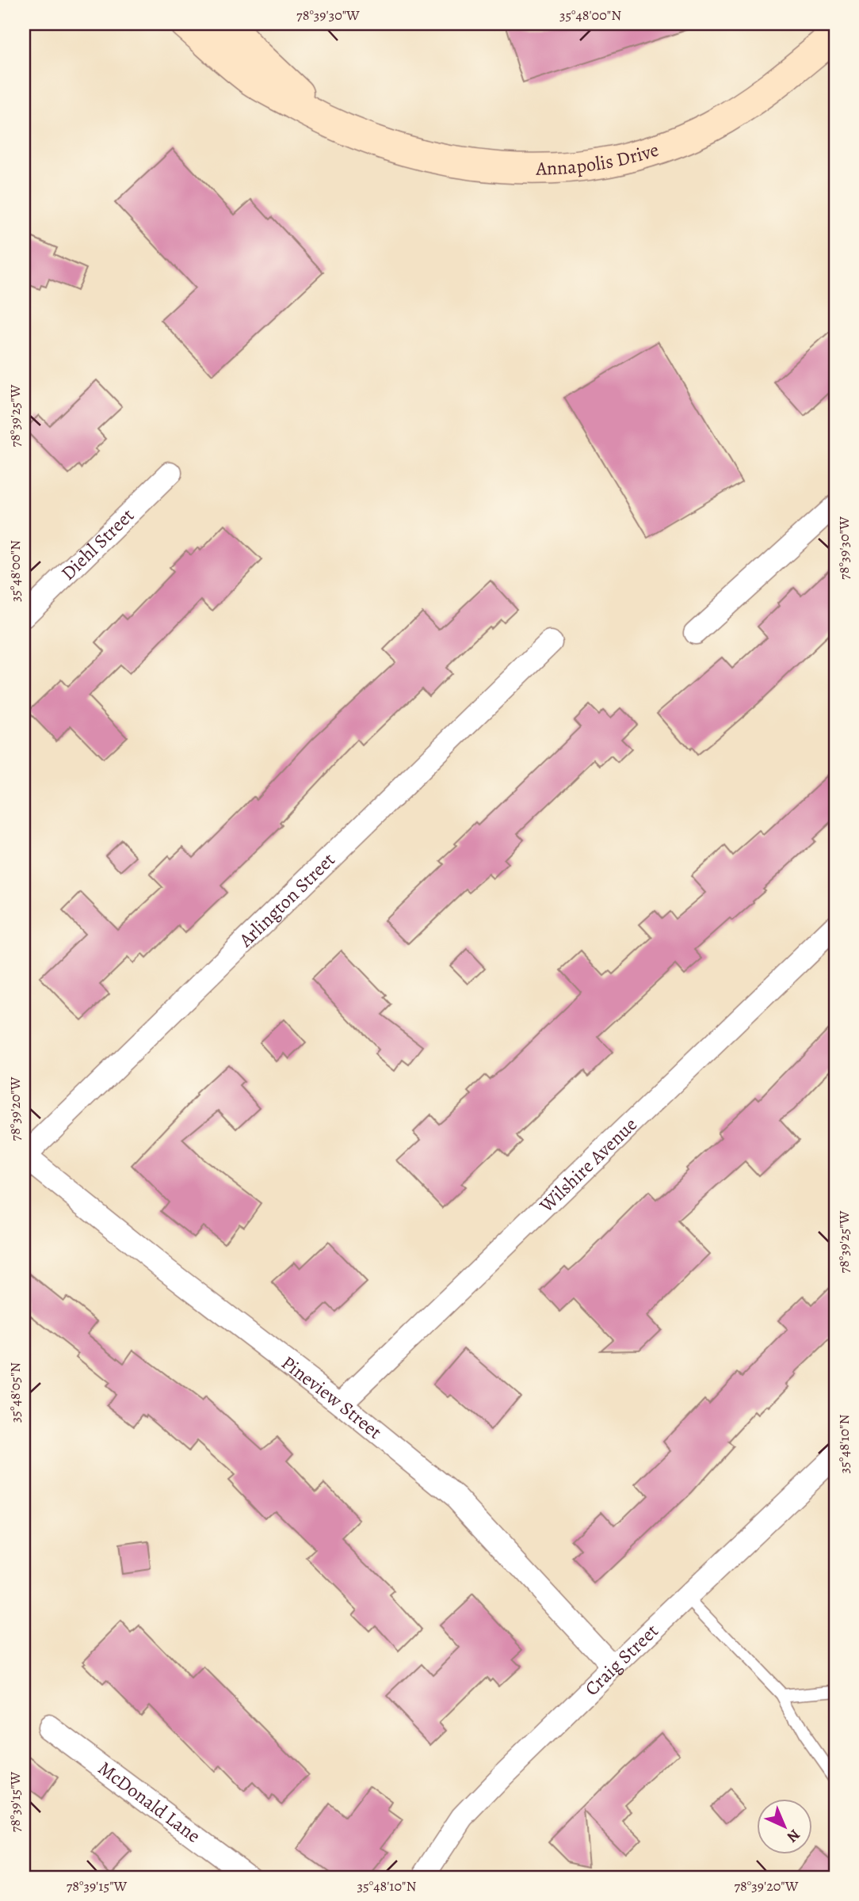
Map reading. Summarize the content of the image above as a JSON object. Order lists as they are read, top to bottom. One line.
{"streets":{"main road":["Annapolis Drive"],"street":["Diehl Street","Arlington Street","Wilshire Avenue","Pineview Street","Craig Street","McDonald Lane"]},"crossings":[["Arlington Street","Pineview Street"],["Wilshire Avenue","Pineview Street"],["Pineview Street","Craig Street"]],"north":"bottom right","coordinates":["78°39'30\"W","35°48'00\"N","78°39'25\"W","78°39'20\"W","35°48'05\"N","35°48'10\"N","78°39'15\"W"]}
